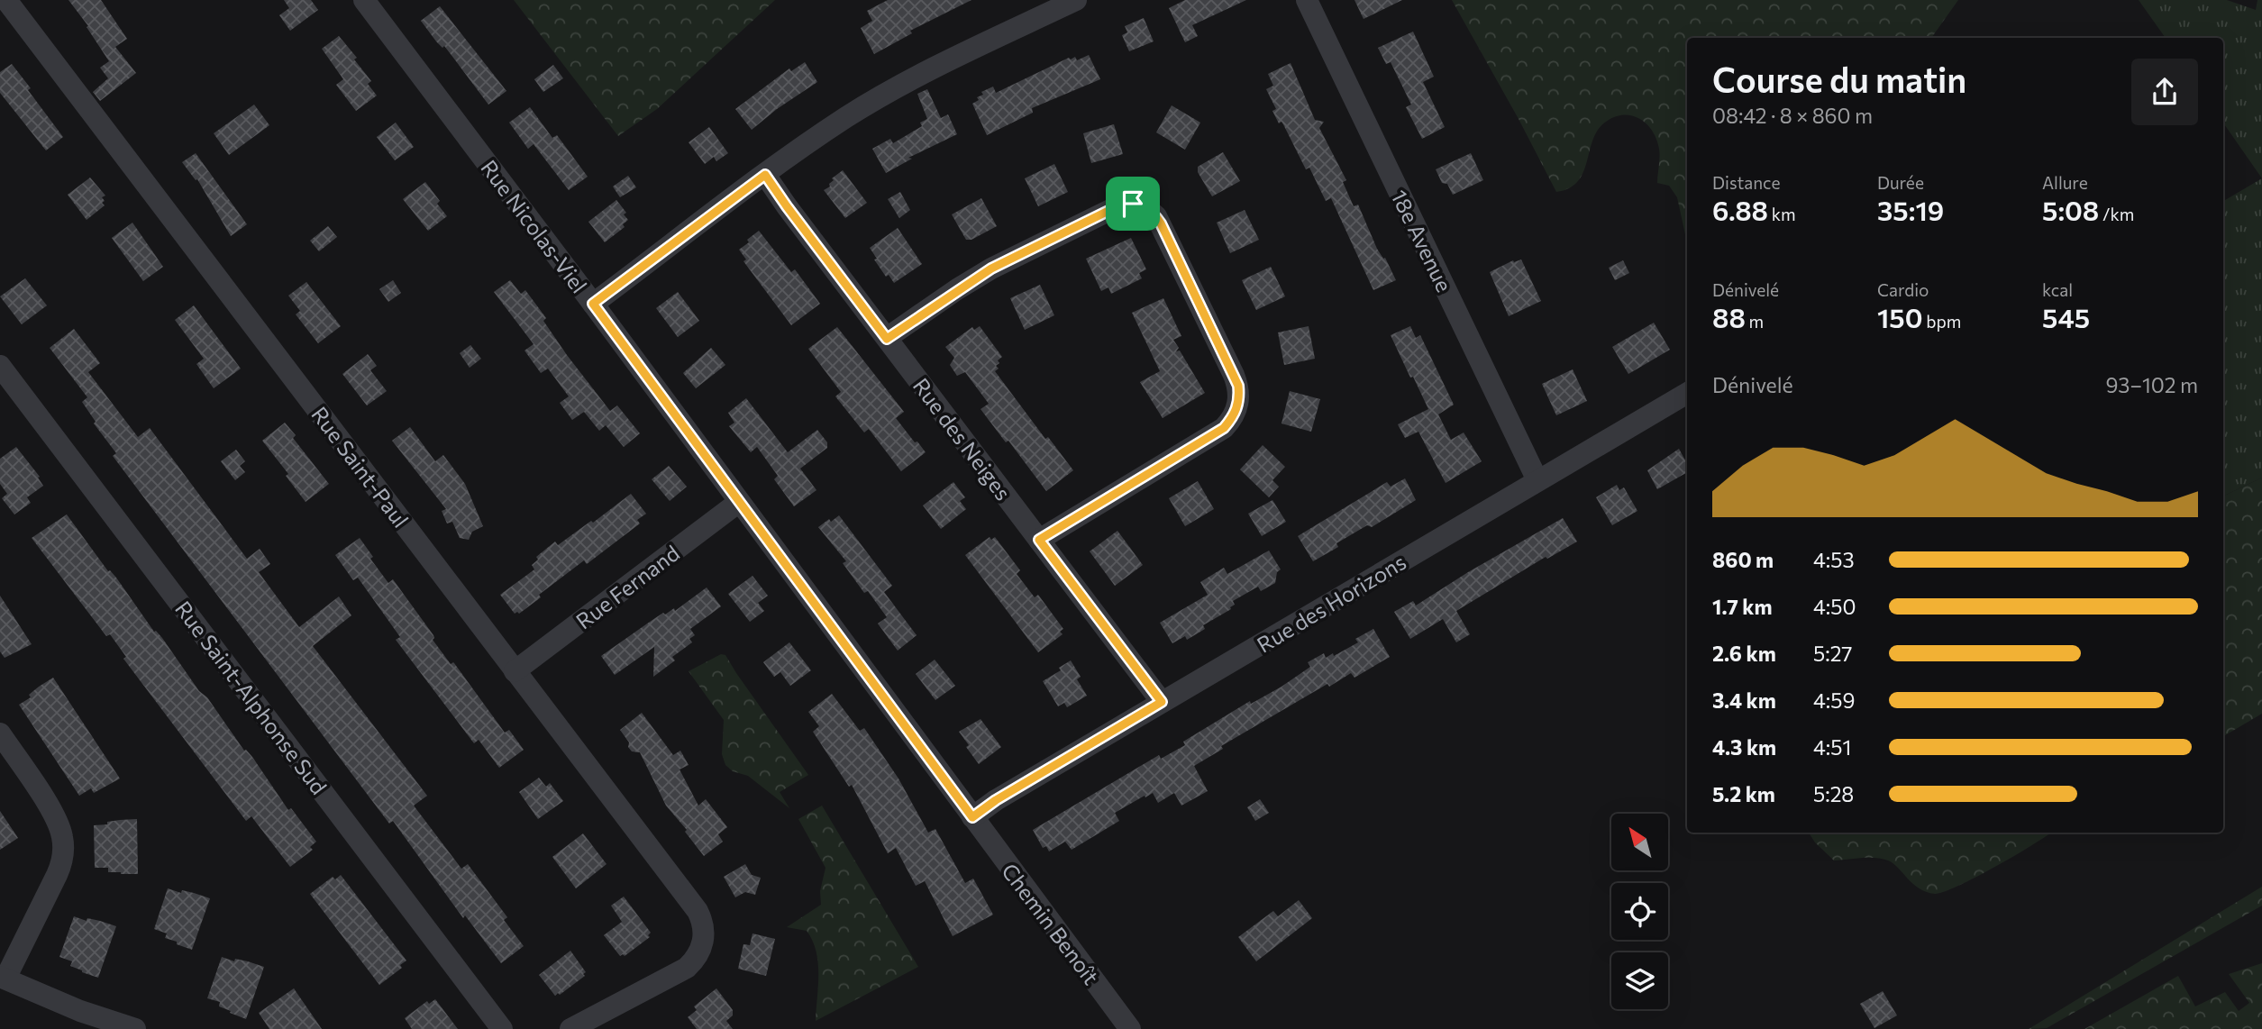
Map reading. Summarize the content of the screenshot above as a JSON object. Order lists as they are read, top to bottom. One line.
{"streets":{"street":["Rue Nicolas-Viel","18e Avenue","Rue des Neiges","Rue Saint-Paul","Rue Fernand","Rue des Horizons","Rue Saint-Alphonse Sud","Chemin Benoît"]},"crossings":[["Rue Nicolas-Viel","Rue Fernand"],["Rue Nicolas-Viel","Rue des Horizons"],["Rue Nicolas-Viel","Chemin Benoît"],["18e Avenue","Rue des Horizons"],["Rue des Neiges","Rue des Horizons"],["Rue Saint-Paul","Rue Fernand"],["Rue des Horizons","Chemin Benoît"]],"north":"top left","page":{"heading":["Course du matin","08:42 · 8 × 860 m"],"stats":[["Distance","6.88 km"],["Durée","35:19"],["Allure","5:08 /km"],["Dénivelé","88 m"],["Cardio","150 bpm"],["kcal","545"]],"chart":["Dénivelé","93–102 m"],"list":[{"name":"860 m","note":"4:53"},{"name":"1.7 km","note":"4:50"},{"name":"2.6 km","note":"5:27"},{"name":"3.4 km","note":"4:59"},{"name":"4.3 km","note":"4:51"},{"name":"5.2 km","note":"5:28"}]}}
